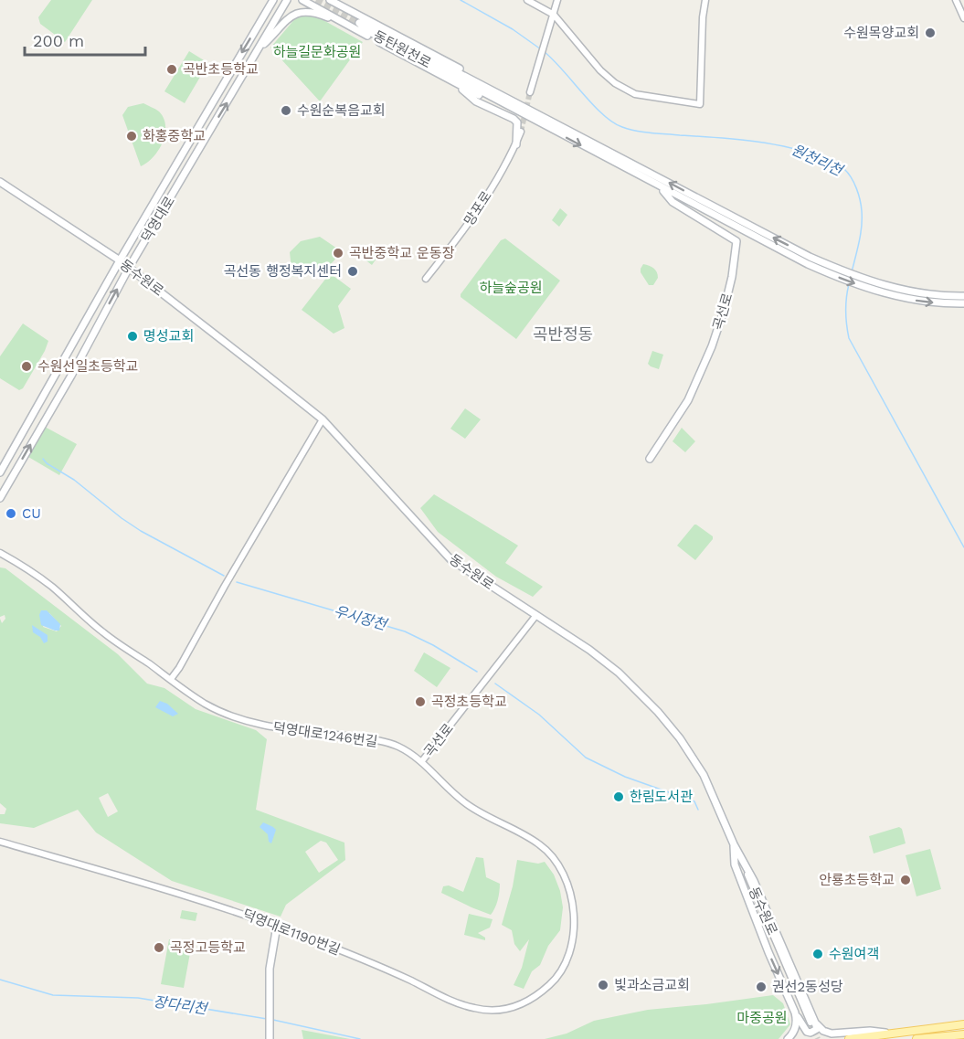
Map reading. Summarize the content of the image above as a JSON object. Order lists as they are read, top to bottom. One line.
{"streets":{"main road":["동탄원천로","덕영대로","동수원로","곡선로"],"street":["망포로","덕영대로1246번길","덕영대로1190번길"]},"crossings":[["동탄원천로","곡선로"],["덕영대로","동수원로"],["동수원로","곡선로"],["곡선로","덕영대로1246번길"],["덕영대로1246번길","덕영대로1190번길"]],"districts":["곡반정동"],"water":["원천리천","우시장천","장다리천"],"parks":["하늘길문화공원","하늘숲공원","마중공원"],"places":["수원목양교회","곡반초등학교","수원순복음교회","화홍중학교","곡반중학교 운동장","곡선동 행정복지센터","명성교회","수원선일초등학교","CU","곡정초등학교","한림도서관","안룡초등학교","곡정고등학교","수원여객","빛과소금교회","권선2동성당"],"scale_bar":"200 m"}
